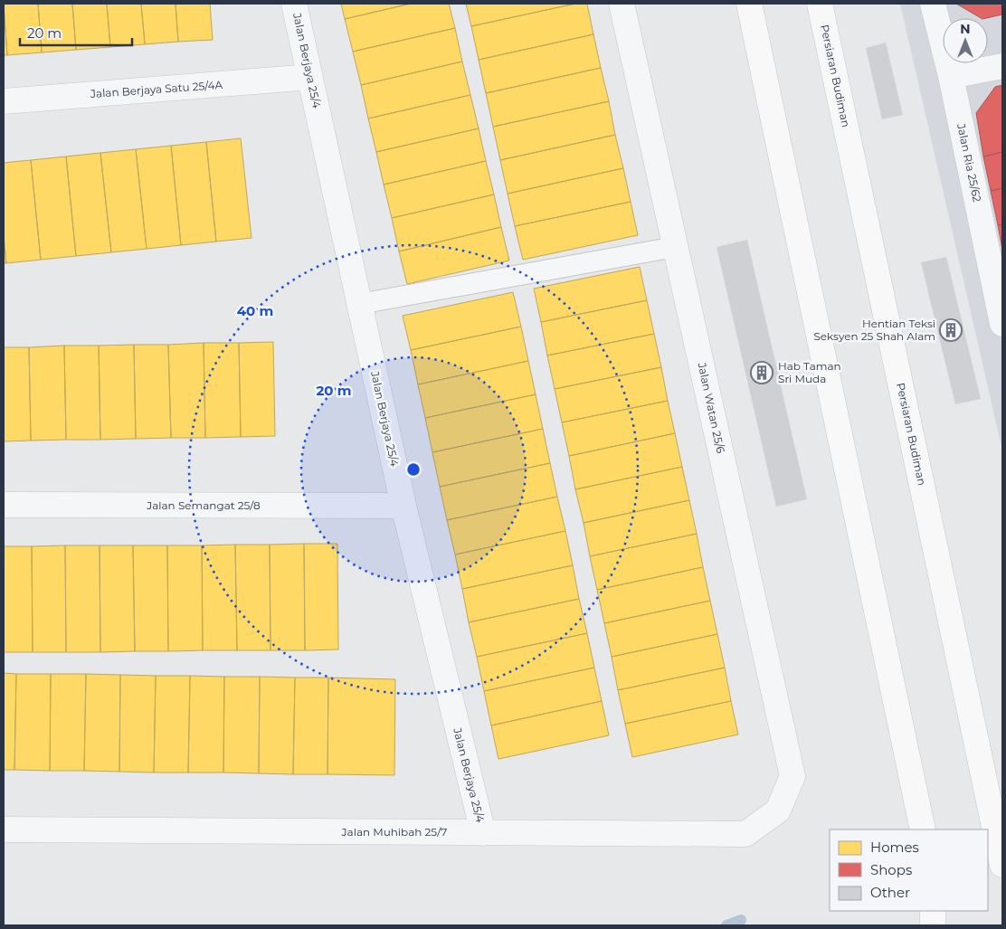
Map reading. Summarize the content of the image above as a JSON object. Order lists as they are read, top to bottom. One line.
{"streets":{"main road":["Persiaran Budiman"],"street":["Jalan Berjaya 25/4","Jalan Berjaya Satu 25/4A","Jalan Ria 25/62","Jalan Watan 25/6","Jalan Semangat 25/8","Jalan Muhibah 25/7"]},"crossings":[["Jalan Berjaya 25/4","Jalan Berjaya Satu 25/4A"],["Jalan Berjaya 25/4","Jalan Semangat 25/8"],["Jalan Berjaya 25/4","Jalan Muhibah 25/7"],["Jalan Watan 25/6","Jalan Muhibah 25/7"]],"places":{"building":["Hentian Teksi Seksyen 25 Shah Alam","Hab Taman Sri Muda"]},"legend":["Homes","Shops","Other"],"scale_bar":"20 m","north":"top","rings":["40 m","20 m"]}
